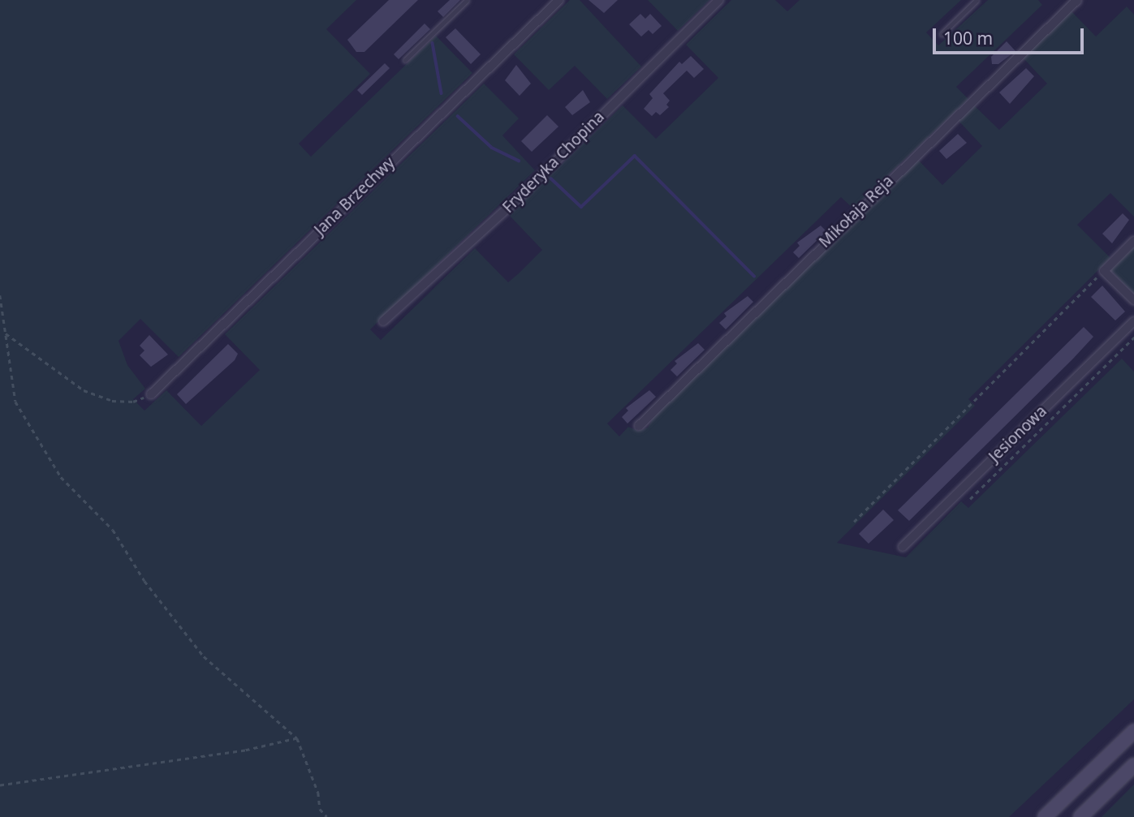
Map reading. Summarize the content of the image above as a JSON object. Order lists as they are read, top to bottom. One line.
{"streets":{"street":["Fryderyka Chopina","Jana Brzechwy","Mikołaja Reja","Jesionowa"]},"scale_bar":"100 m"}
